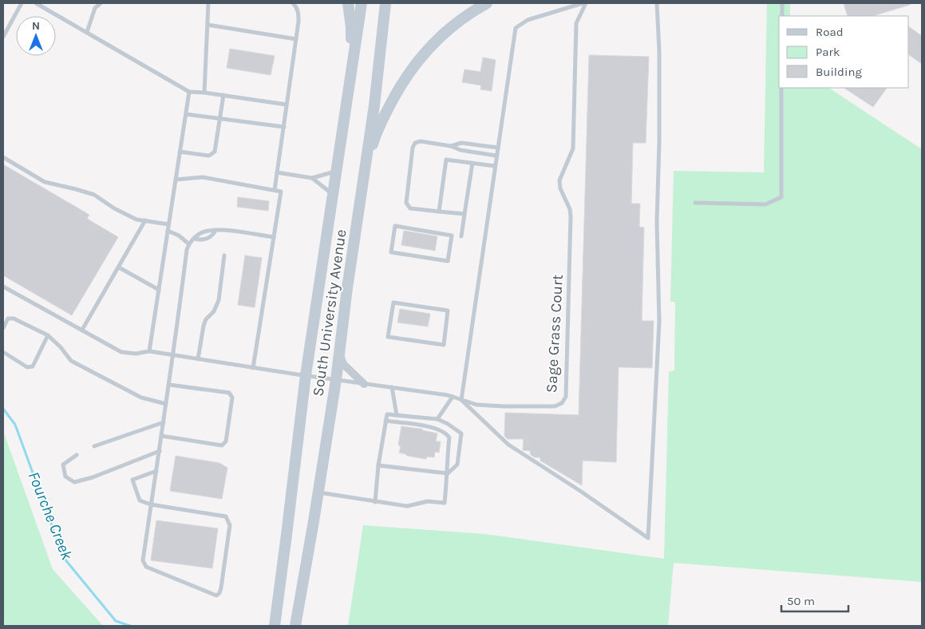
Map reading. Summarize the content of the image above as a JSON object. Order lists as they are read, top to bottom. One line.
{"streets":{"main road":["South University Avenue"],"lane":["Sage Grass Court"]},"crossings":[["South University Avenue","Sage Grass Court"]],"water":["Fourche Creek"],"legend":["Road","Park","Building"],"scale_bar":"50 m","north":"top"}
